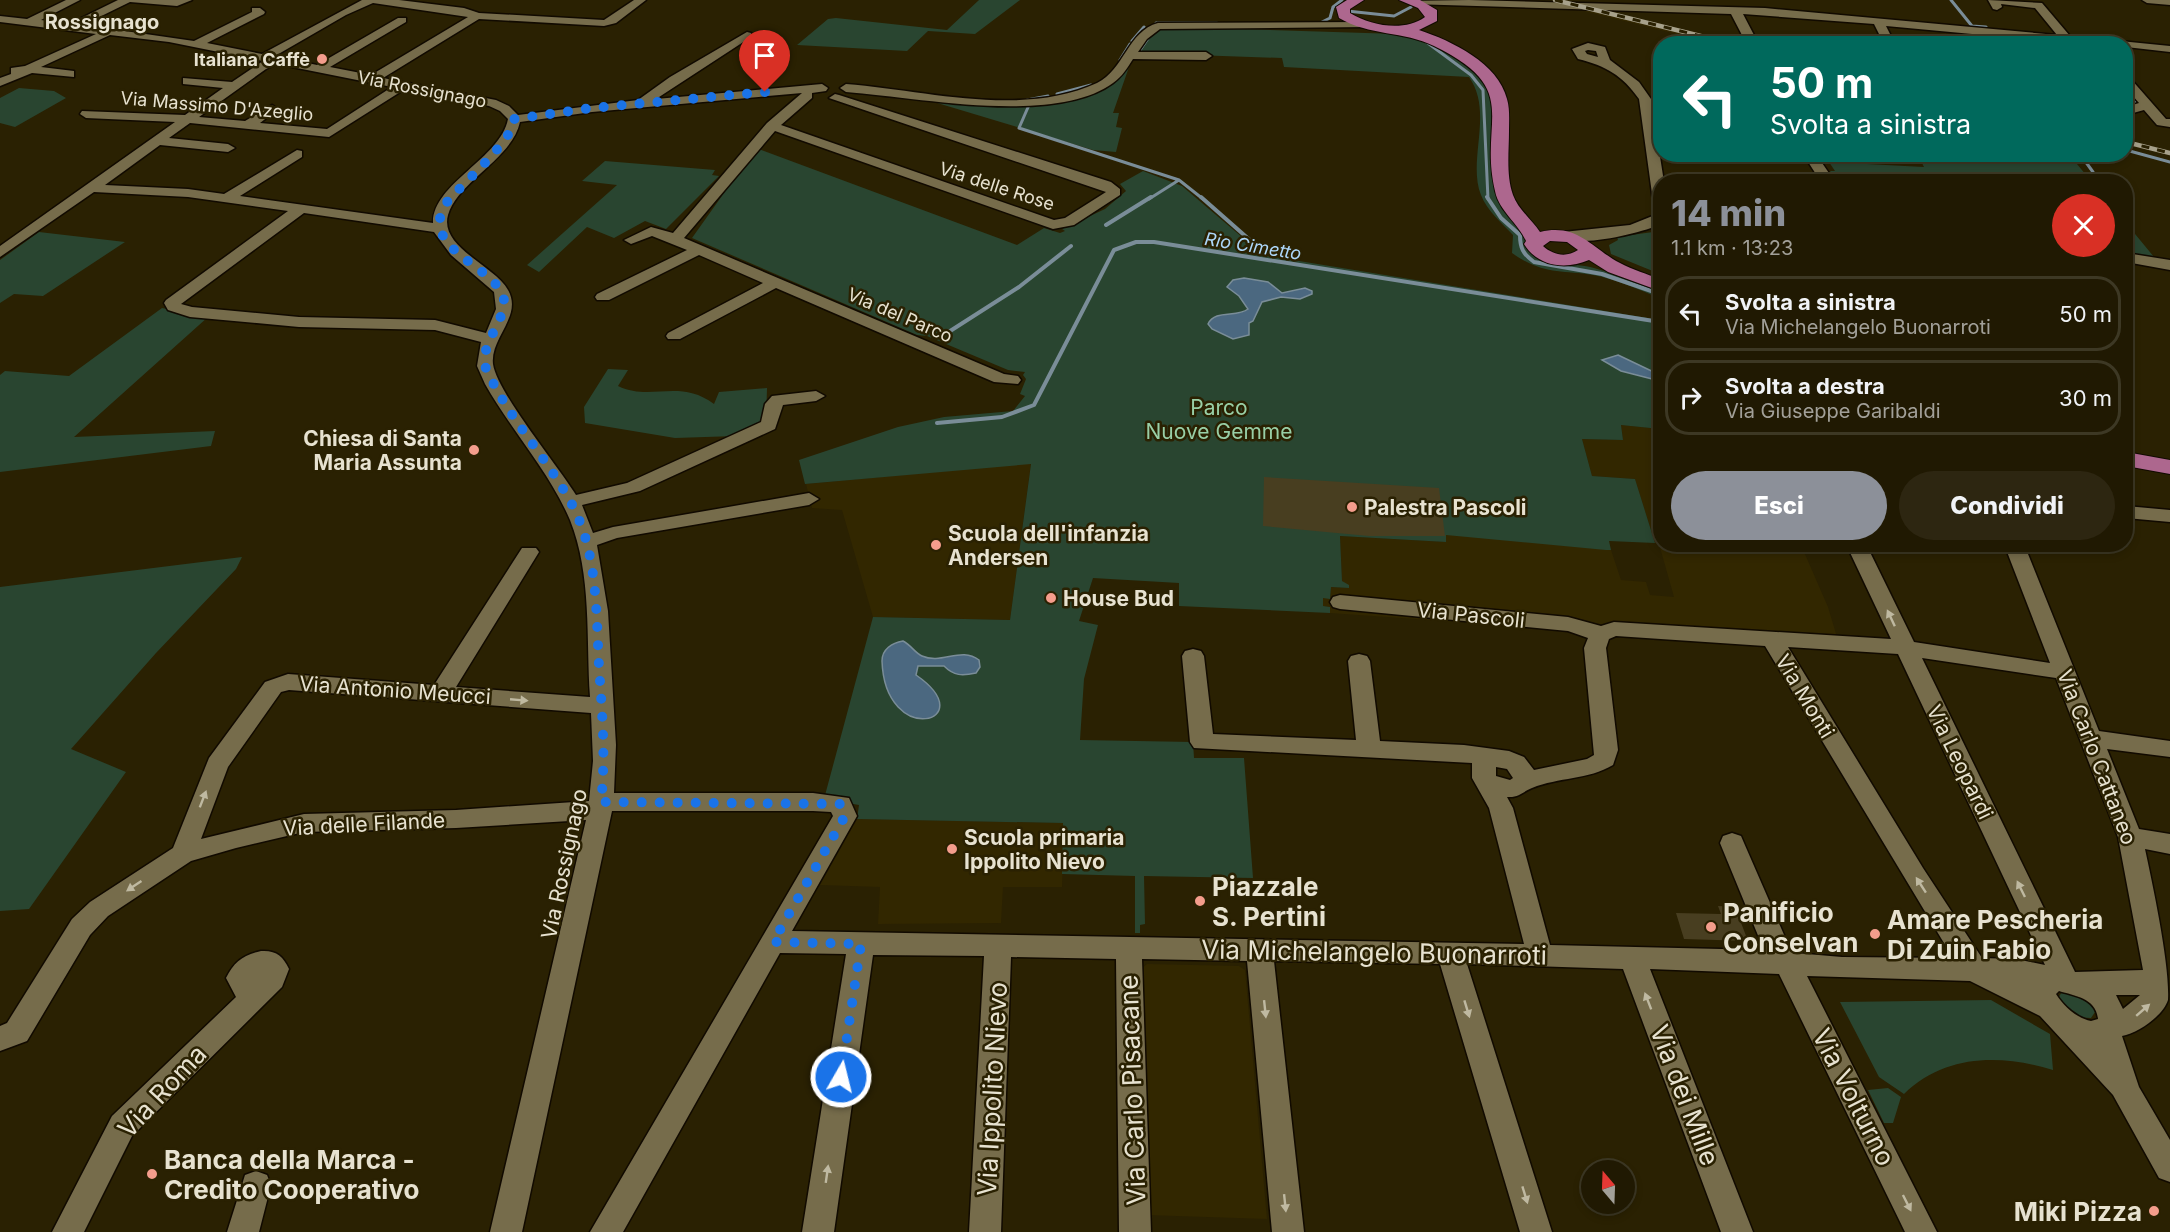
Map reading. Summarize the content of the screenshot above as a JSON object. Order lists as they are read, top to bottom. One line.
{"streets":{"street":["Via Rossignago","Via Massimo D'Azeglio","Via delle Rose","Via del Parco","Via Pascoli","Via Antonio Meucci","Via Monti","Via Carlo Cattaneo","Via Leopardi","Via delle Filande","Via Michelangelo Buonarroti","Via Ippolito Nievo","Via Carlo Pisacane","Via Roma","Via dei Mille","Via Volturno"]},"crossings":[["Via Rossignago","Via Massimo D'Azeglio"],["Via Rossignago","Via Antonio Meucci"],["Via Rossignago","Via delle Filande"],["Via Antonio Meucci","Via delle Filande"],["Via Monti","Via Carlo Cattaneo"],["Via Monti","Via Leopardi"],["Via Monti","Via Michelangelo Buonarroti"],["Via Leopardi","Via Michelangelo Buonarroti"],["Via delle Filande","Via Michelangelo Buonarroti"],["Via Michelangelo Buonarroti","Via Ippolito Nievo"],["Via Michelangelo Buonarroti","Via Carlo Pisacane"],["Via Michelangelo Buonarroti","Via dei Mille"],["Via Michelangelo Buonarroti","Via Volturno"]],"one_way":["Via Antonio Meucci","Via Monti","Via Leopardi","Via Volturno"],"districts":["Rossignago"],"water":["Rio Cimetto"],"parks":["Parco Nuove Gemme"],"places":["Italiana Caffè","Chiesa di Santa Maria Assunta","Palestra Pascoli","Scuola dell'infanzia Andersen","House Bud","Scuola primaria Ippolito Nievo","Piazzale S. Pertini","Panificio Conselvan","Amare Pescheria Di Zuin Fabio","Banca della Marca - Credito Cooperativo","Miki Pizza"],"north":"top","page":{"turn":["50 m","Svolta a sinistra"],"heading":["14 min","1.1 km · 13:23"],"list":[{"name":"Svolta a sinistra","note":"Via Michelangelo Buonarroti","value":"50 m"},{"name":"Svolta a destra","note":"Via Giuseppe Garibaldi","value":"30 m"}],"buttons":["Esci","Condividi"]}}
